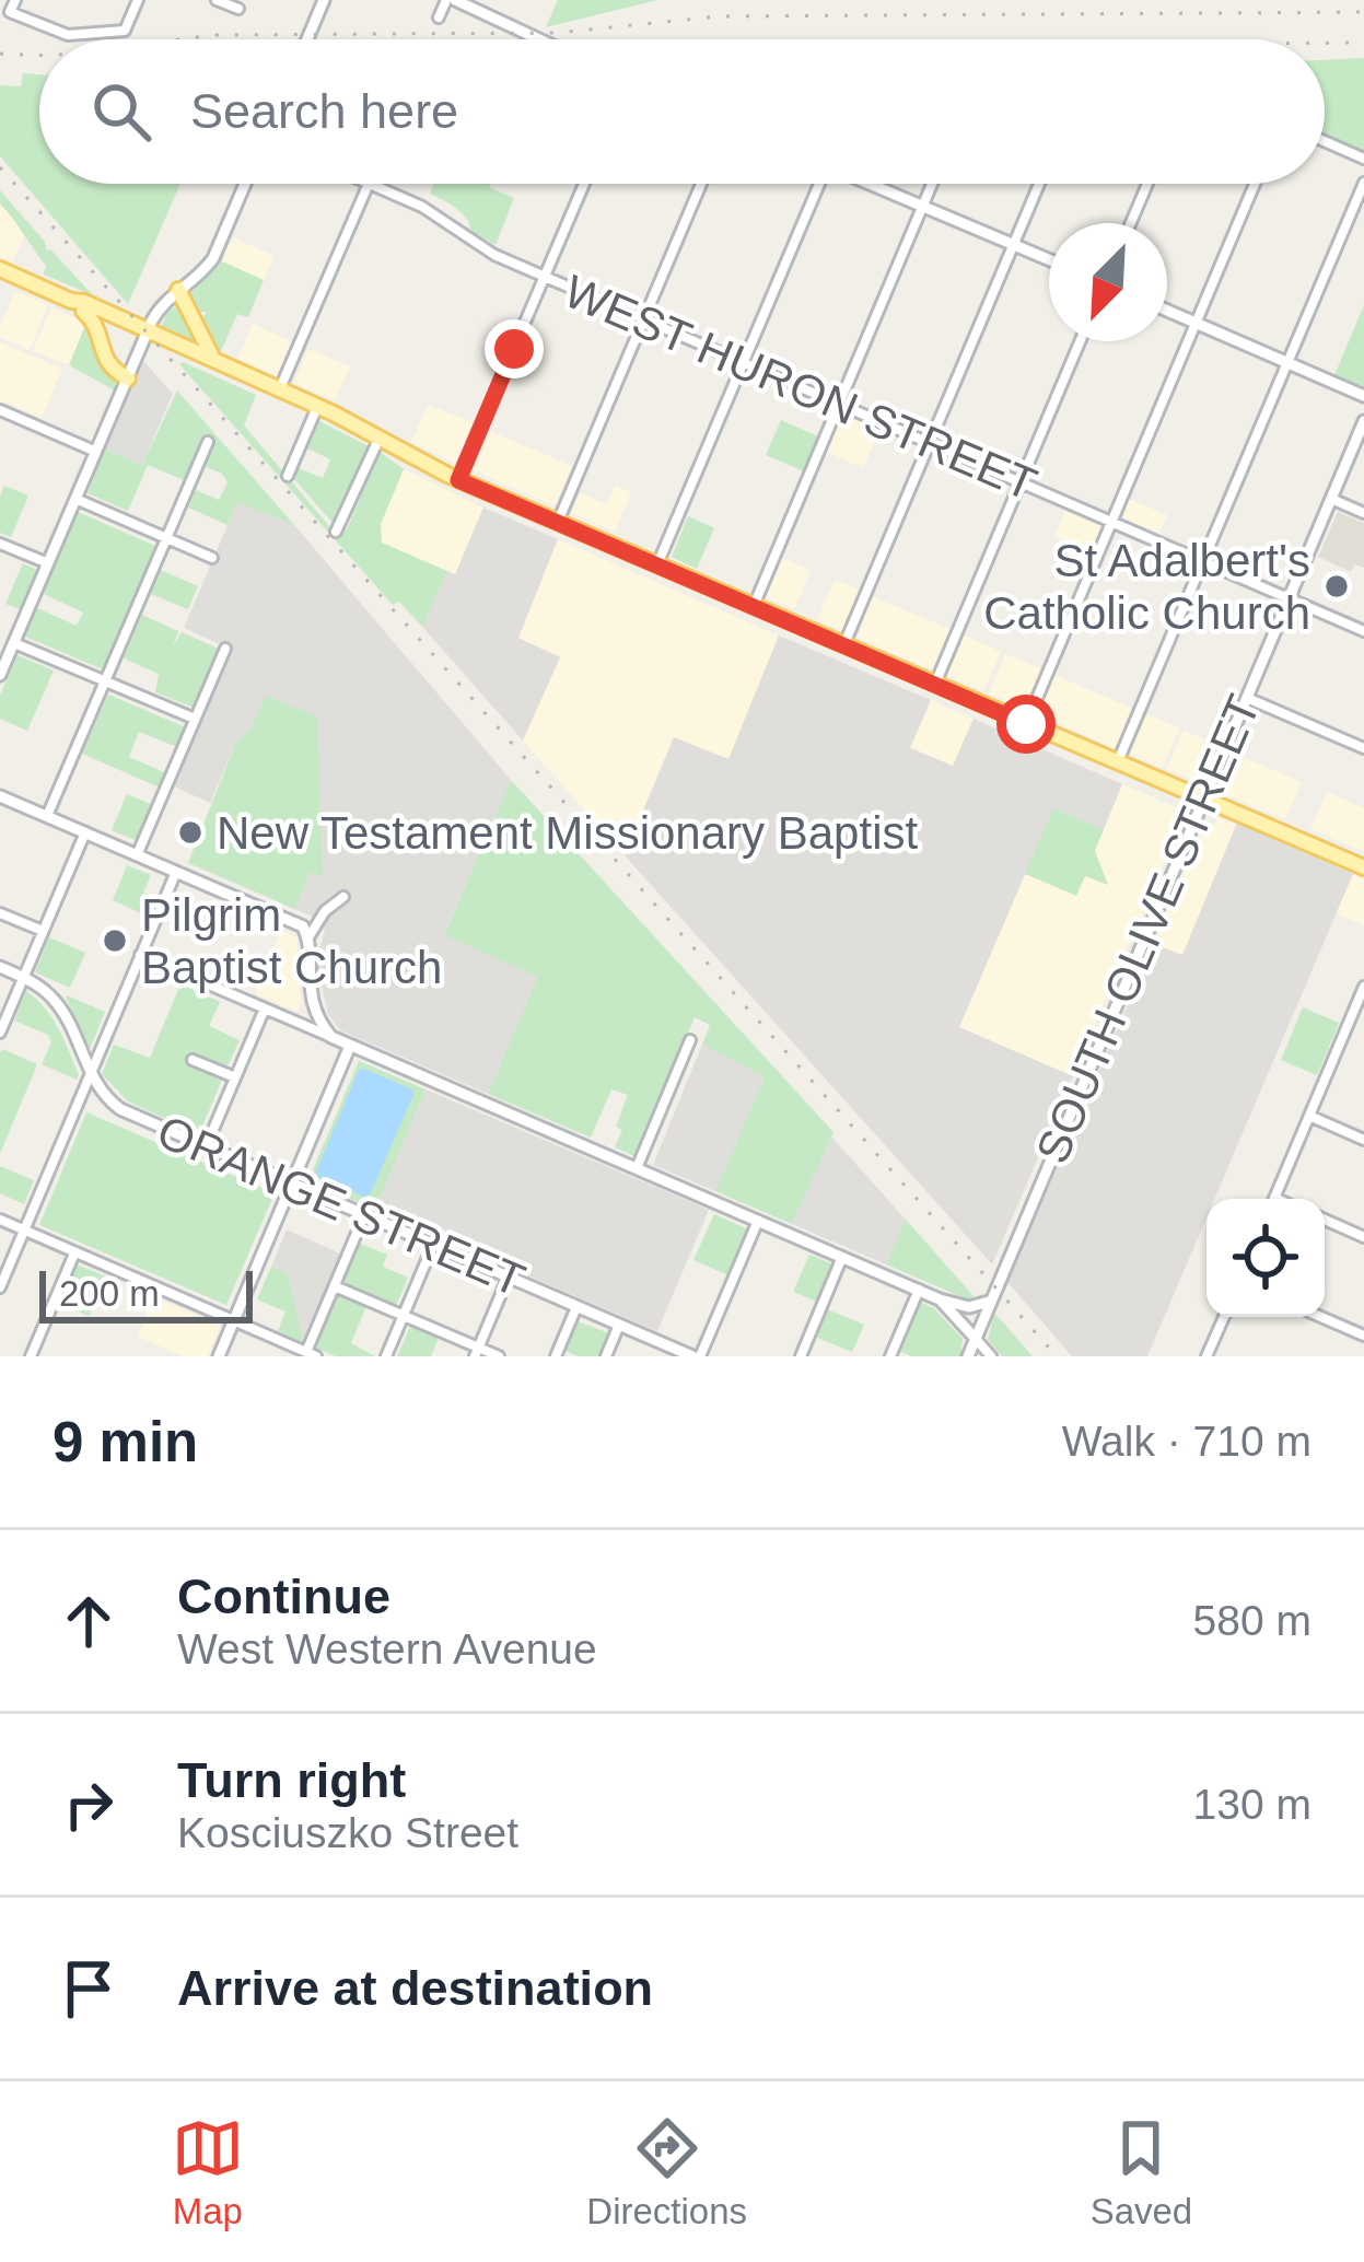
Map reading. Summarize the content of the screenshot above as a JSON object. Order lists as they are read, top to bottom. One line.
{"streets":{"street":["WEST HURON STREET","SOUTH OLIVE STREET","ORANGE STREET"]},"crossings":[["WEST HURON STREET","SOUTH OLIVE STREET"]],"places":["St Adalbert's Catholic Church","New Testament Missionary Baptist","Pilgrim Baptist Church"],"scale_bar":"200 m","north":"bottom left","page":{"search":"Search here","scale":"200 m","heading":["9 min","Walk · 710 m"],"list":[["Continue","West Western Avenue","580 m"],["Turn right","Kosciuszko Street","130 m"],"Arrive at destination"],"nav":["Map","Directions","Saved"]}}
